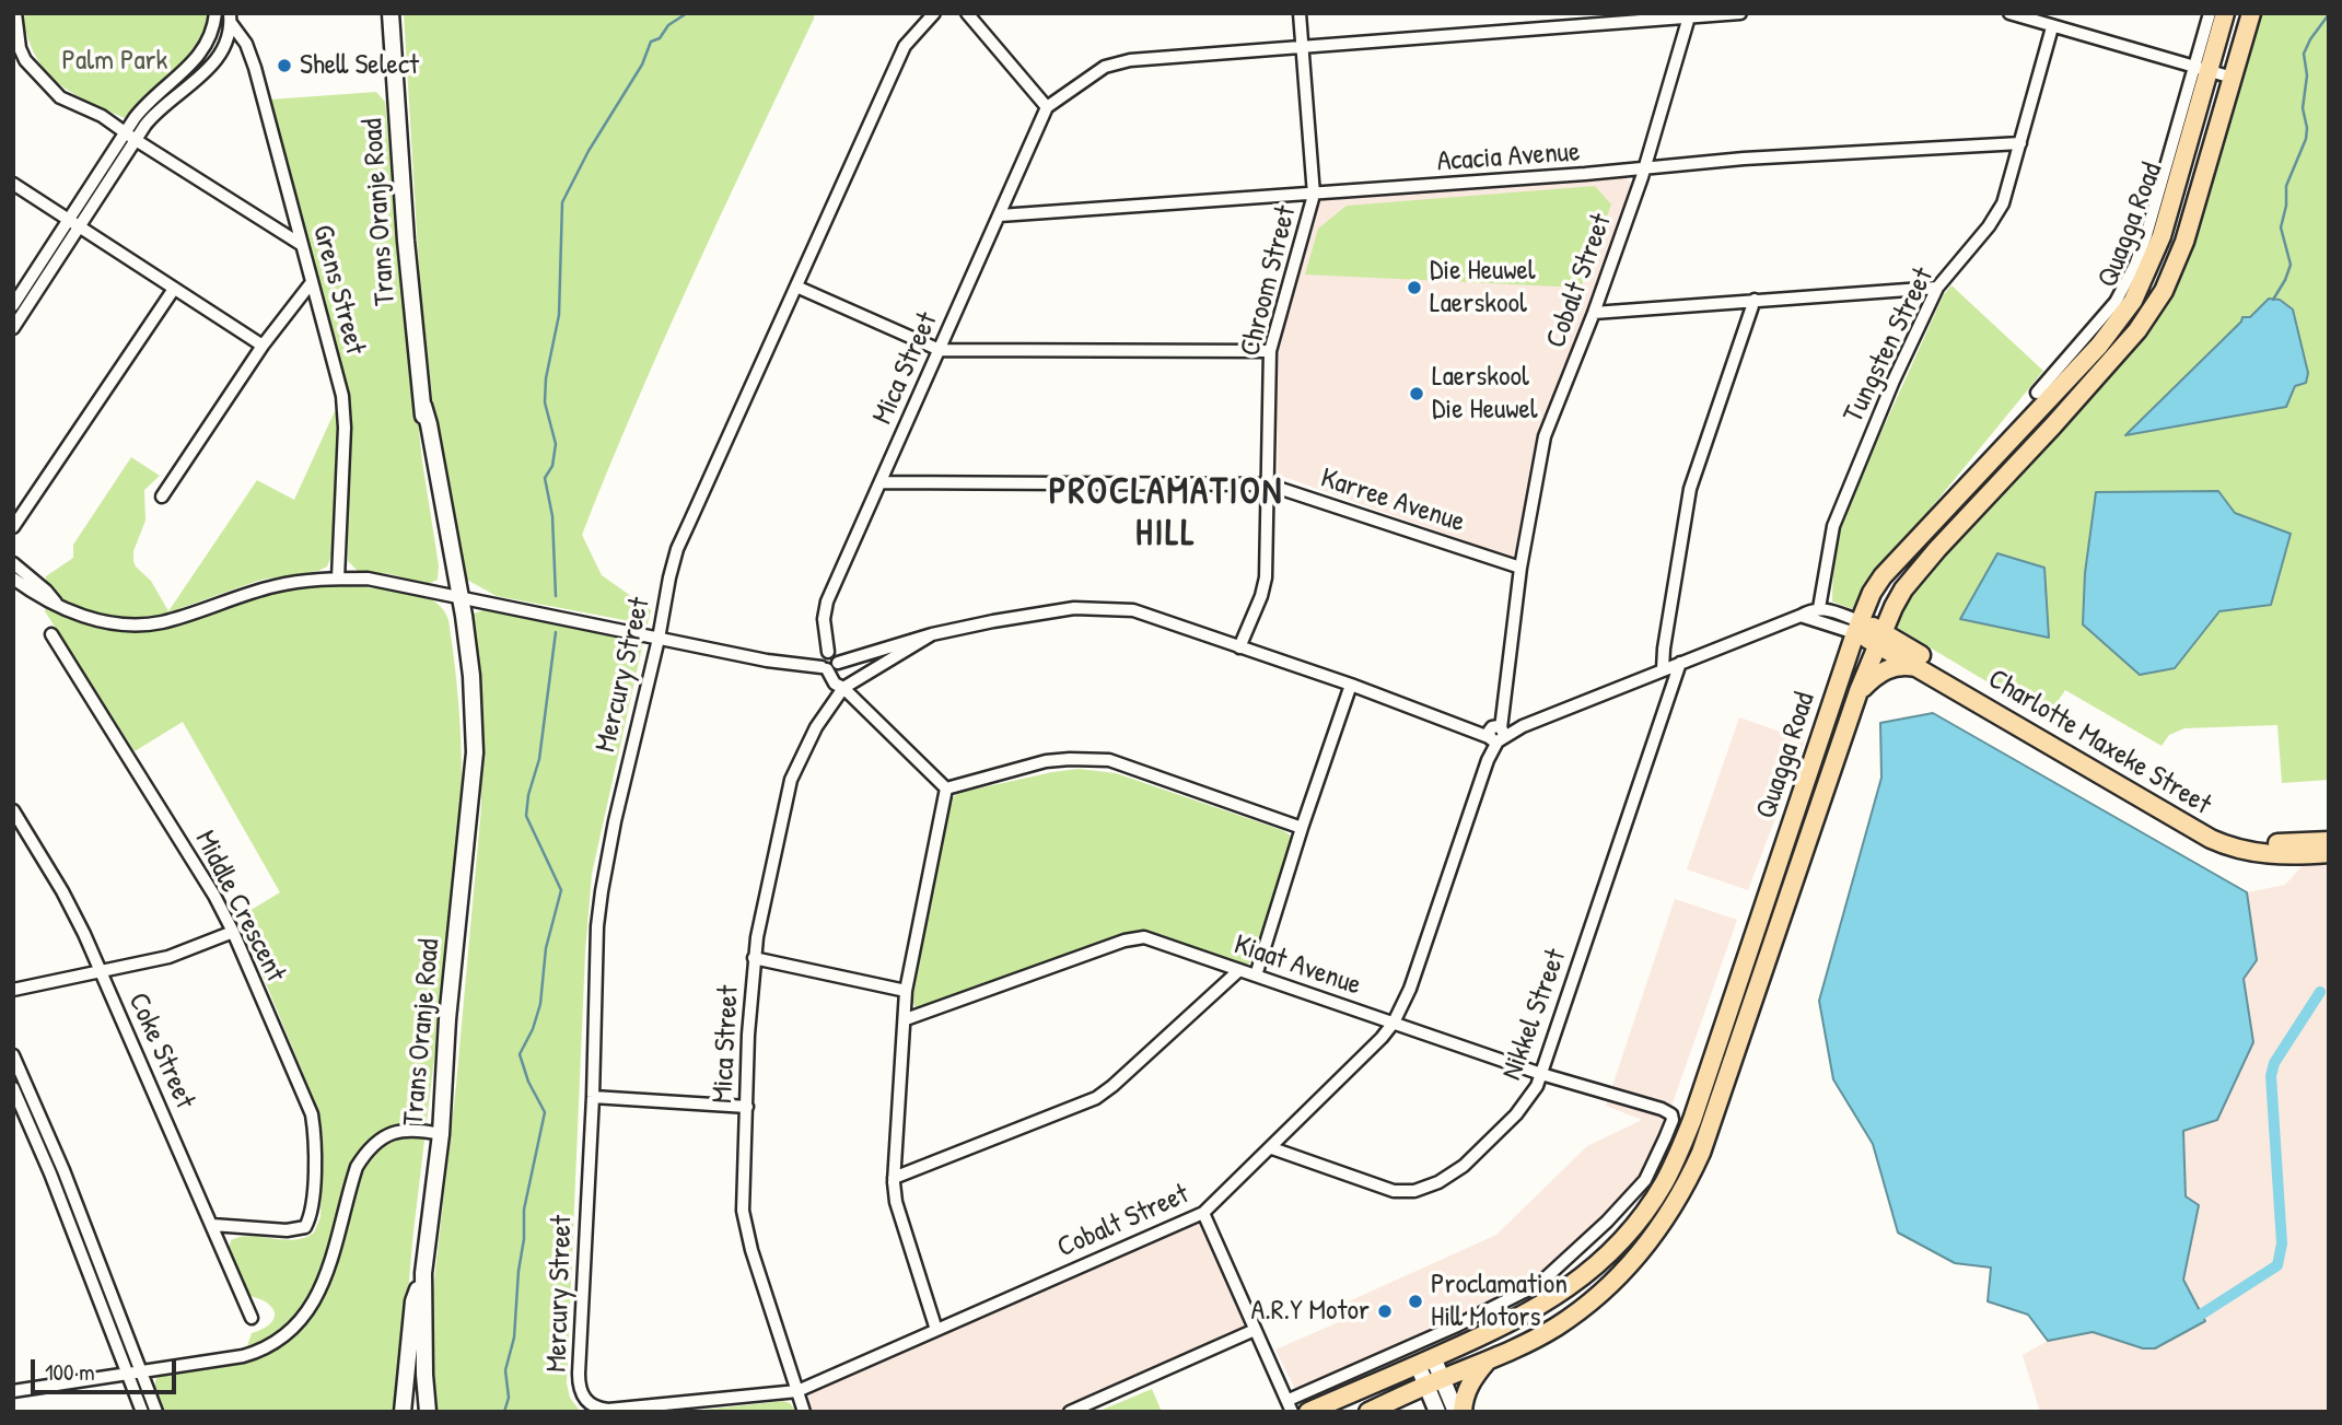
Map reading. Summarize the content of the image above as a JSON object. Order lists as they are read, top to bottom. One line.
{"streets":{"main road":["Trans Oranje Road","Quagga Road","Charlotte Maxeke Street"],"street":["Acacia Avenue","Chroom Street","Cobalt Street","Grens Street","Tungsten Street","Mica Street","Karree Avenue","Mercury Street","Middle Crescent","Kiaat Avenue","Nikkel Street","Coke Street"]},"crossings":[["Acacia Avenue","Chroom Street"],["Acacia Avenue","Cobalt Street"],["Acacia Avenue","Tungsten Street"],["Acacia Avenue","Mica Street"],["Quagga Road","Charlotte Maxeke Street"],["Chroom Street","Karree Avenue"],["Cobalt Street","Mica Street"],["Cobalt Street","Karree Avenue"],["Cobalt Street","Mercury Street"],["Cobalt Street","Kiaat Avenue"],["Cobalt Street","Nikkel Street"],["Mica Street","Karree Avenue"],["Middle Crescent","Coke Street"],["Kiaat Avenue","Nikkel Street"]],"districts":["PROCLAMATION HILL"],"parks":["Palm Park"],"places":["Shell Select","Die Heuwel Laerskool","Laerskool Die Heuwel","Proclamation Hill Motors","A.R.Y Motor"],"scale_bar":"100 m"}
